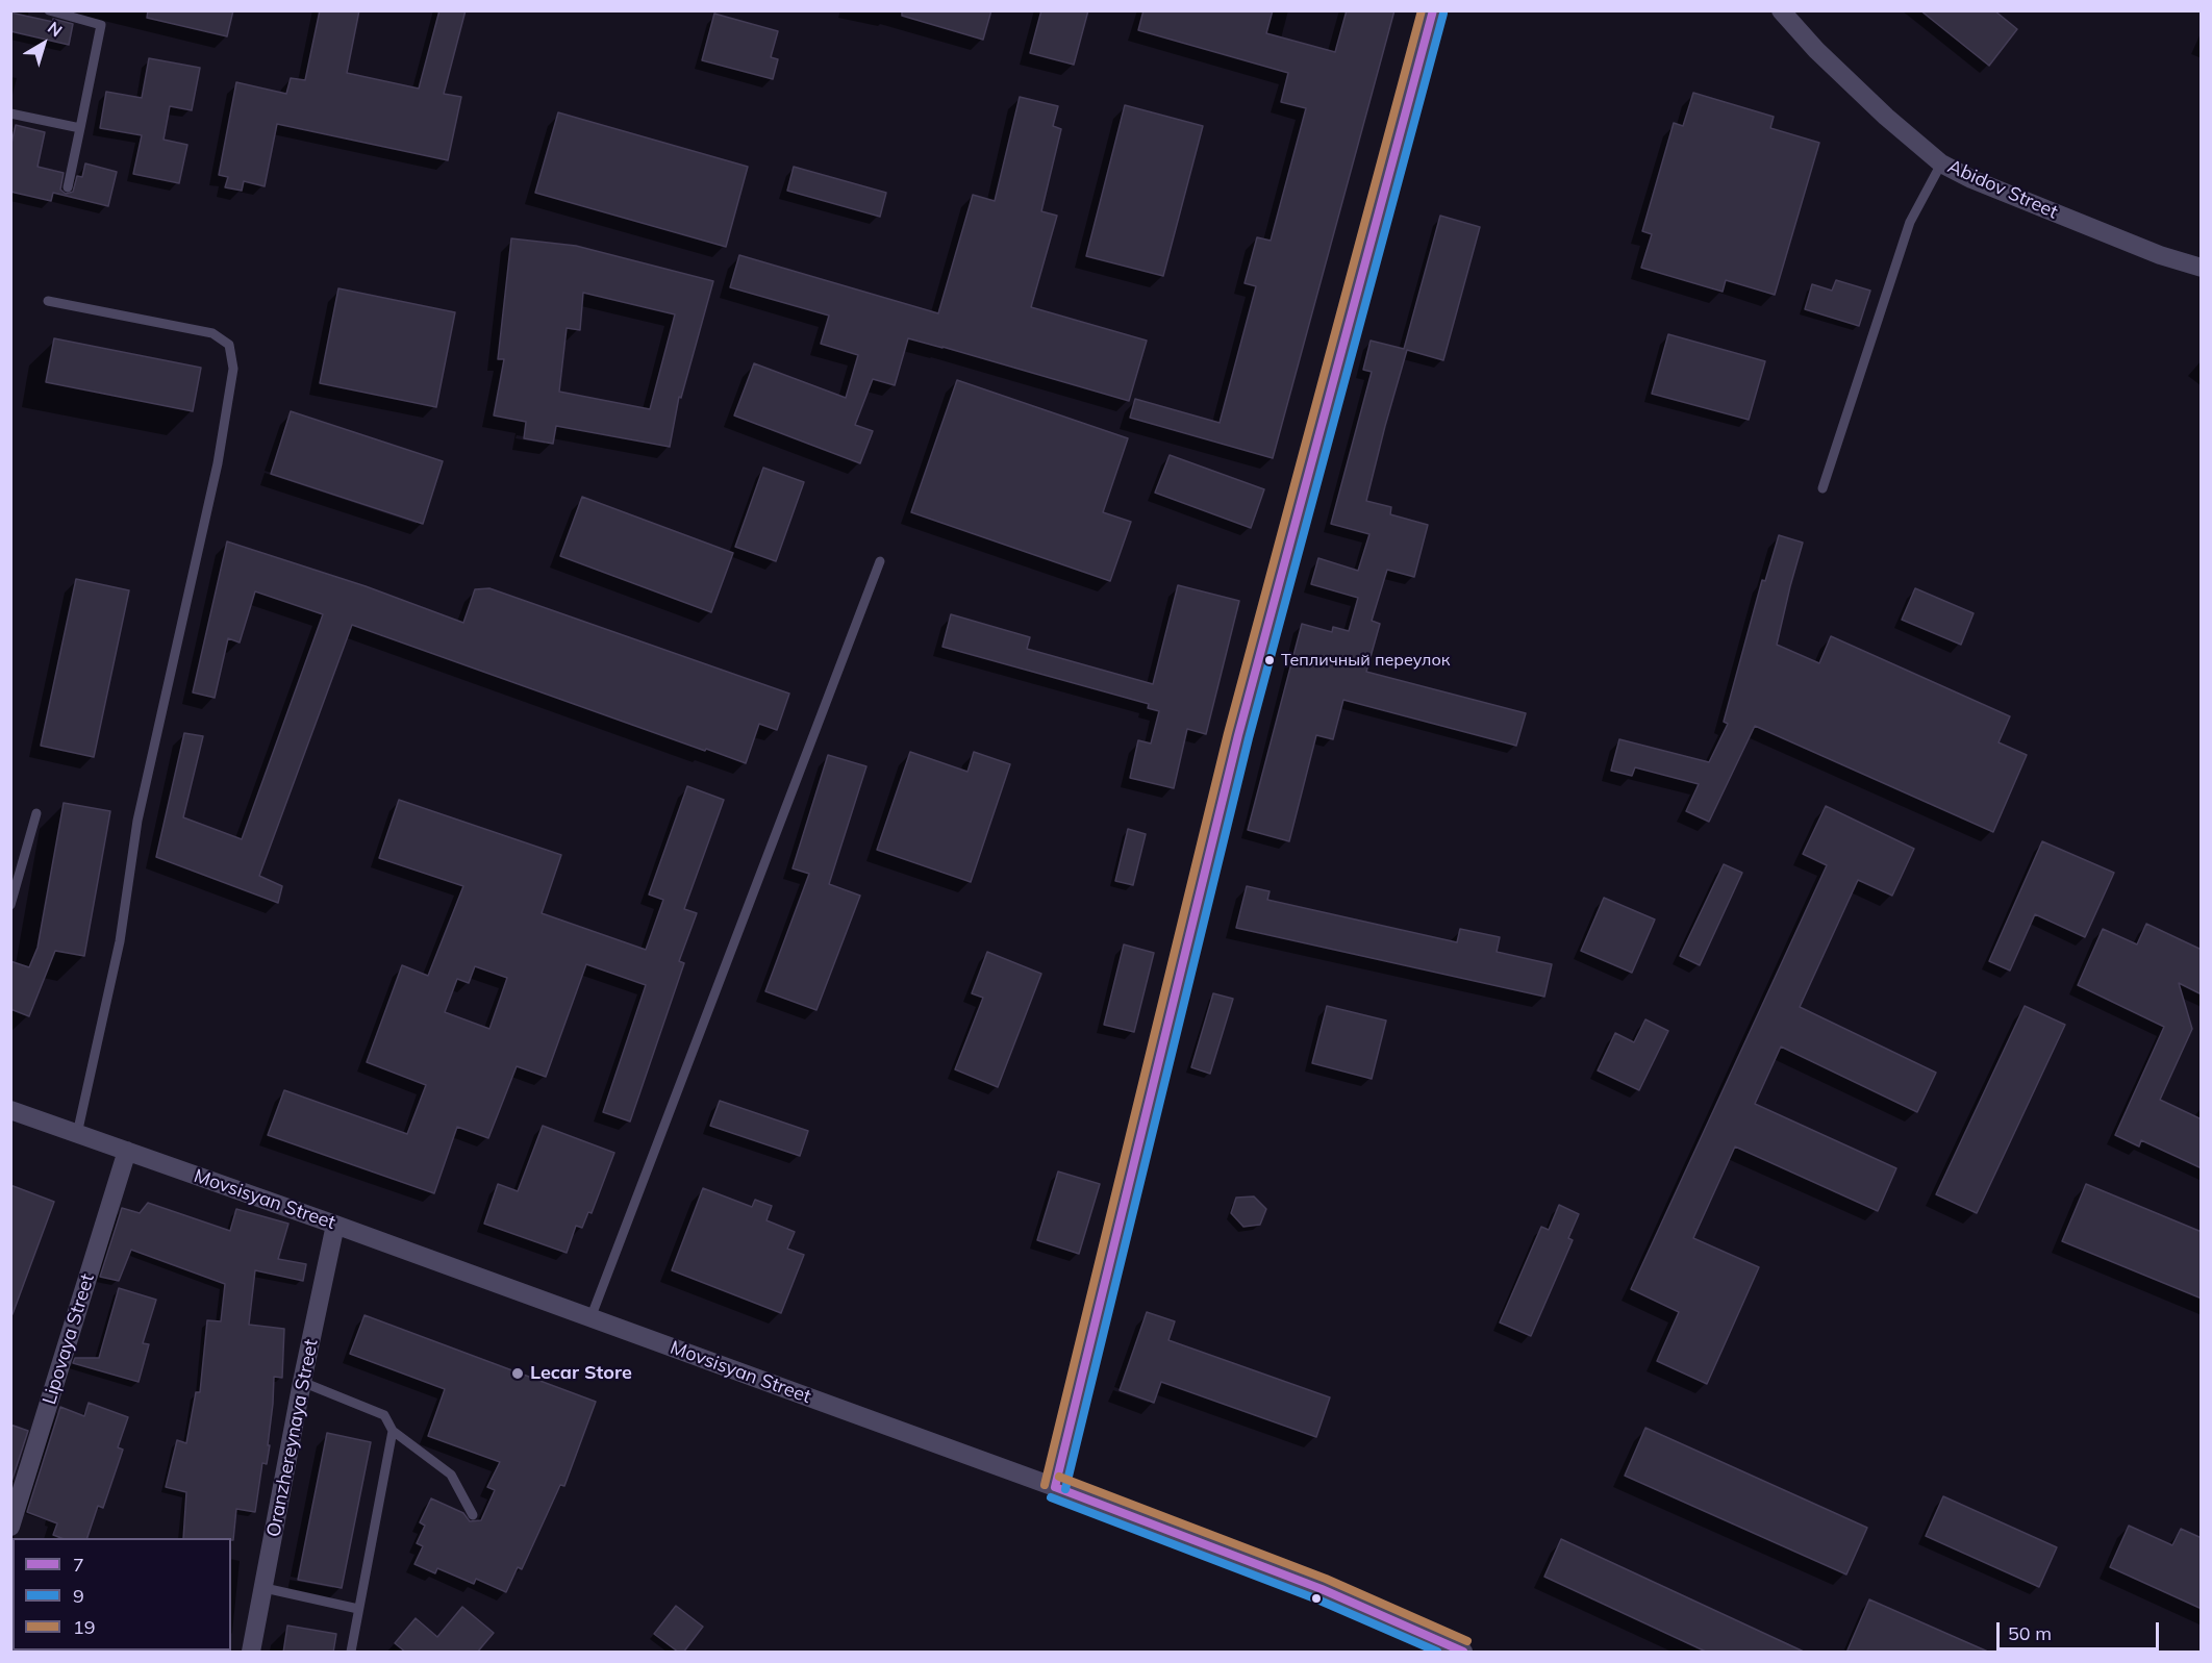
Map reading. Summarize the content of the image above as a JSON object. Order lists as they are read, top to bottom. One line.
{"streets":{"street":["Abidov Street","Movsisyan Street","Lipovaya Street","Oranzhereynaya Street"]},"crossings":[["Movsisyan Street","Lipovaya Street"],["Movsisyan Street","Oranzhereynaya Street"]],"places":["Тепличный переулок","Lecar Store"],"lines":["transit line 7","transit line 19","transit line 9"],"legend":["7","9","19"],"scale_bar":"50 m","north":"top right"}
